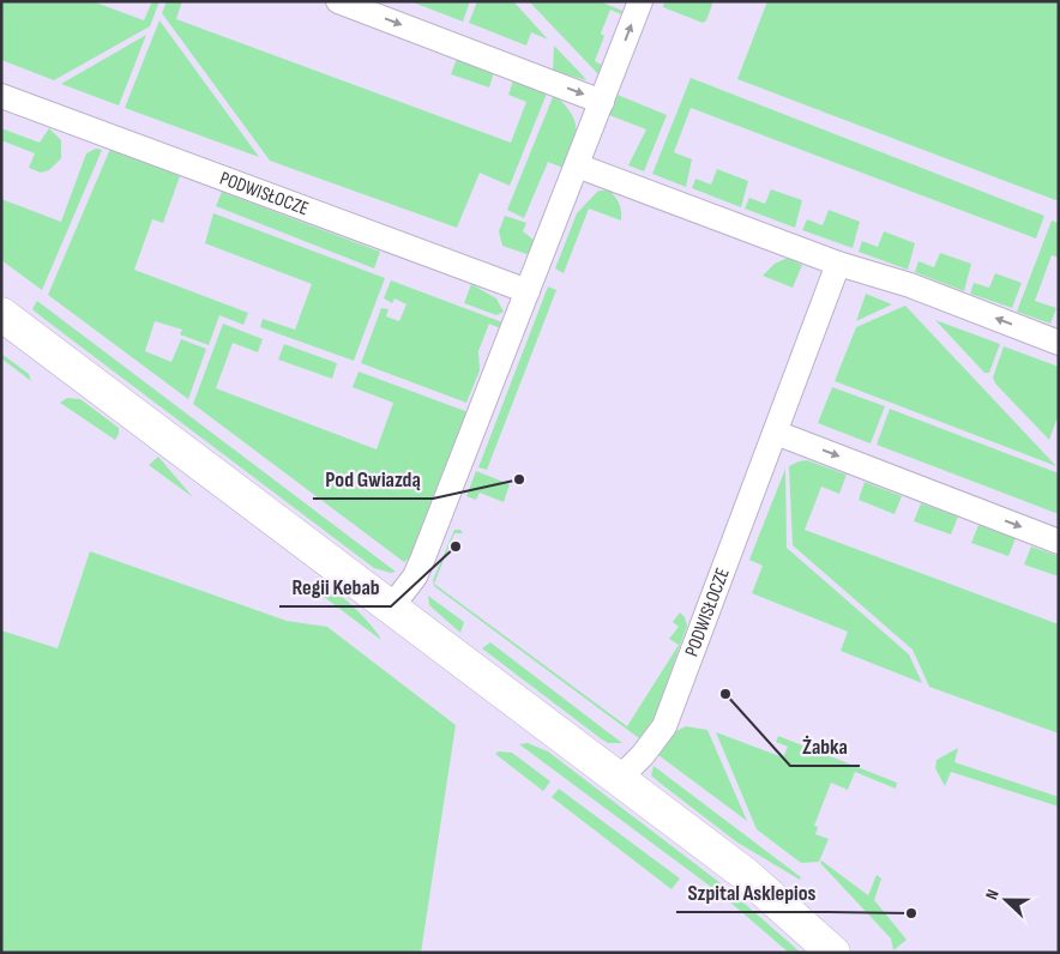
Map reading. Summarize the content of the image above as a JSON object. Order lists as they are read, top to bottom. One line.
{"streets":{"street":["PODWISŁOCZE"]},"places":["Pod Gwiazdą","Regii Kebab","Żabka","Szpital Asklepios"],"north":"left"}
